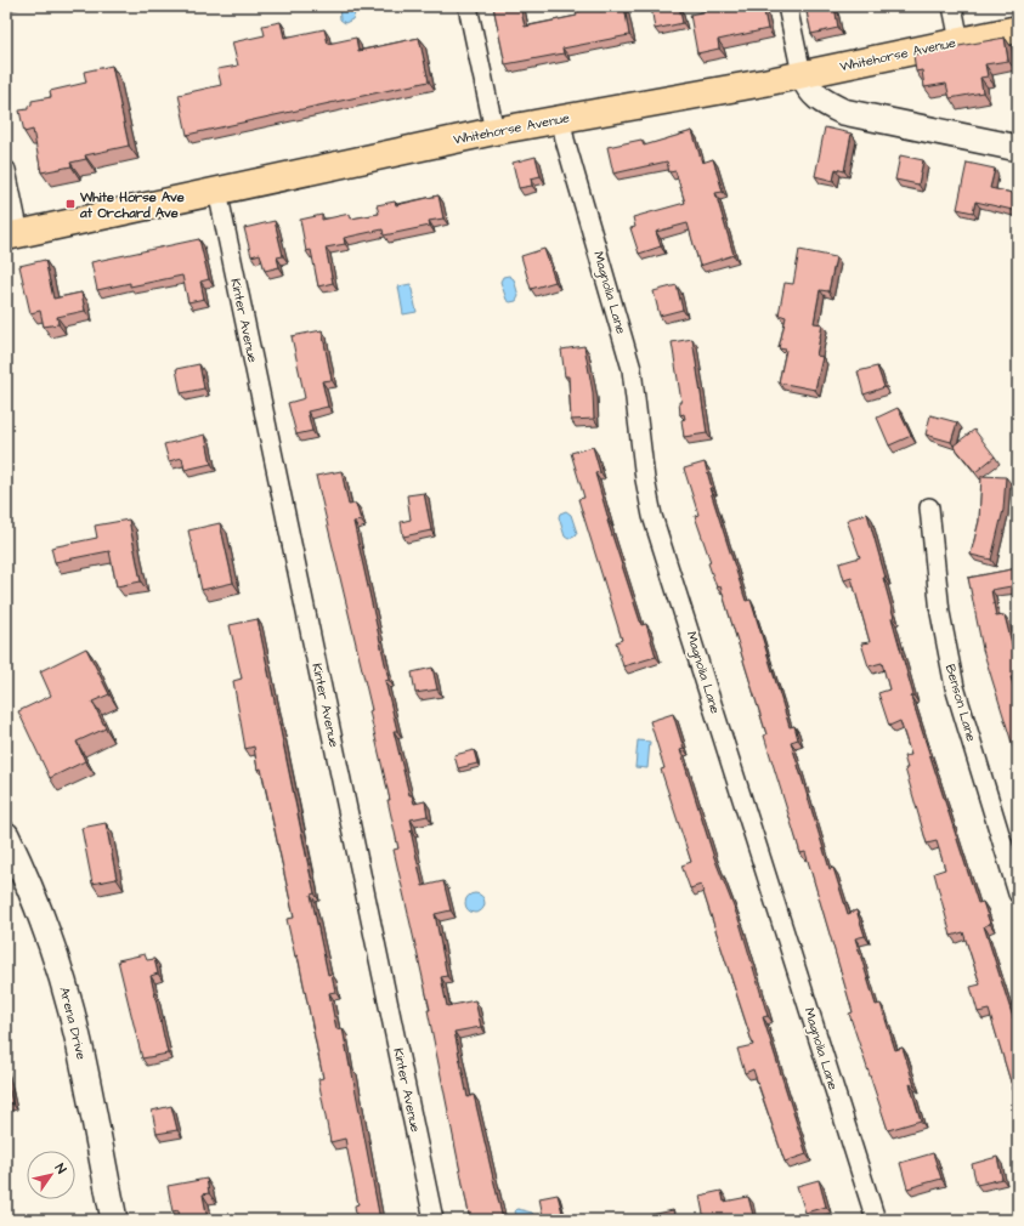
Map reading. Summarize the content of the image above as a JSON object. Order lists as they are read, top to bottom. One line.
{"streets":{"main road":["Whitehorse Avenue","Arena Drive"],"street":["Magnolia Lane","Kinter Avenue","Benson Lane"]},"crossings":[["Whitehorse Avenue","Magnolia Lane"],["Whitehorse Avenue","Kinter Avenue"]],"places":{"transit":["White Horse Ave at Orchard Ave"]},"north":"top right"}
